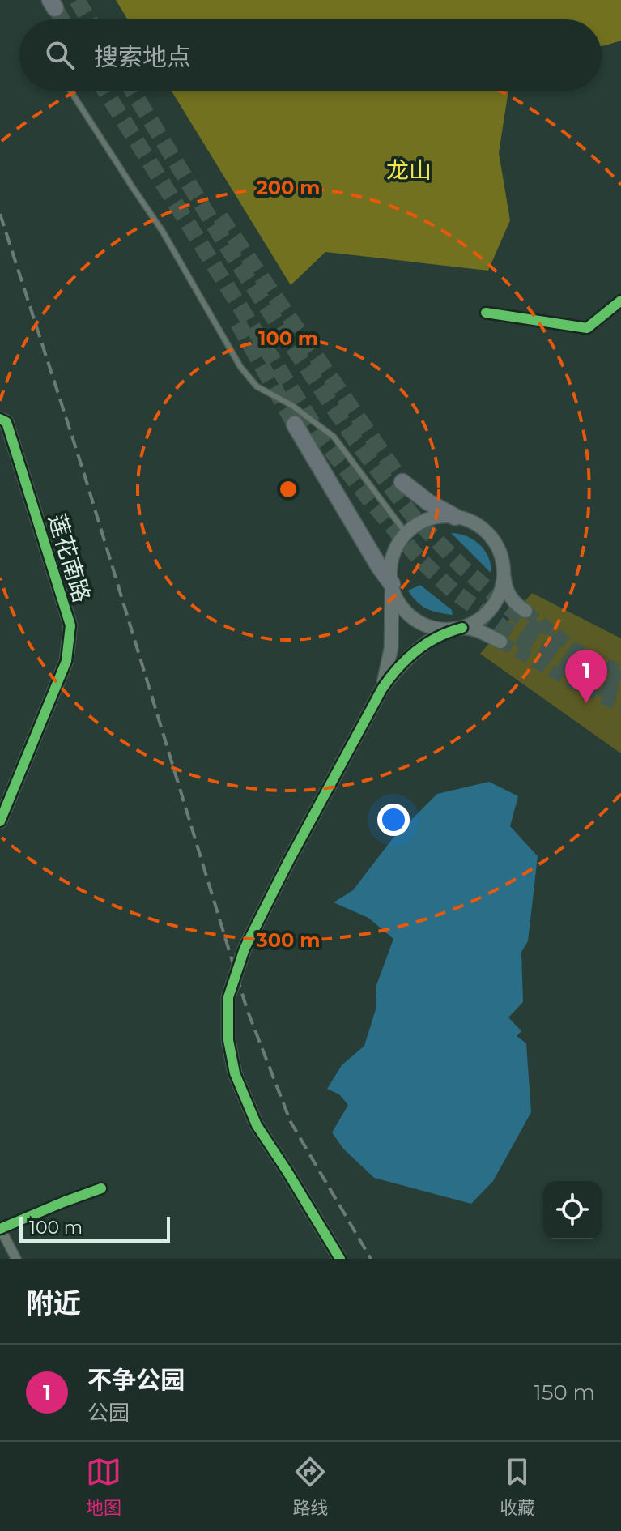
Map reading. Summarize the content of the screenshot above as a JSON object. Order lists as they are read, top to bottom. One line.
{"streets":{"street":["莲花南路"]},"parks":["龙山"],"scale_bar":"100 m","page":{"search":"搜索地点","pins":"1","scale":"100 m","heading":"附近","list":[{"mark":"1","name":"不争公园","note":"公园","value":"150 m"}],"nav":["地图","路线","收藏"]},"rings":["200 m","100 m","300 m"]}
